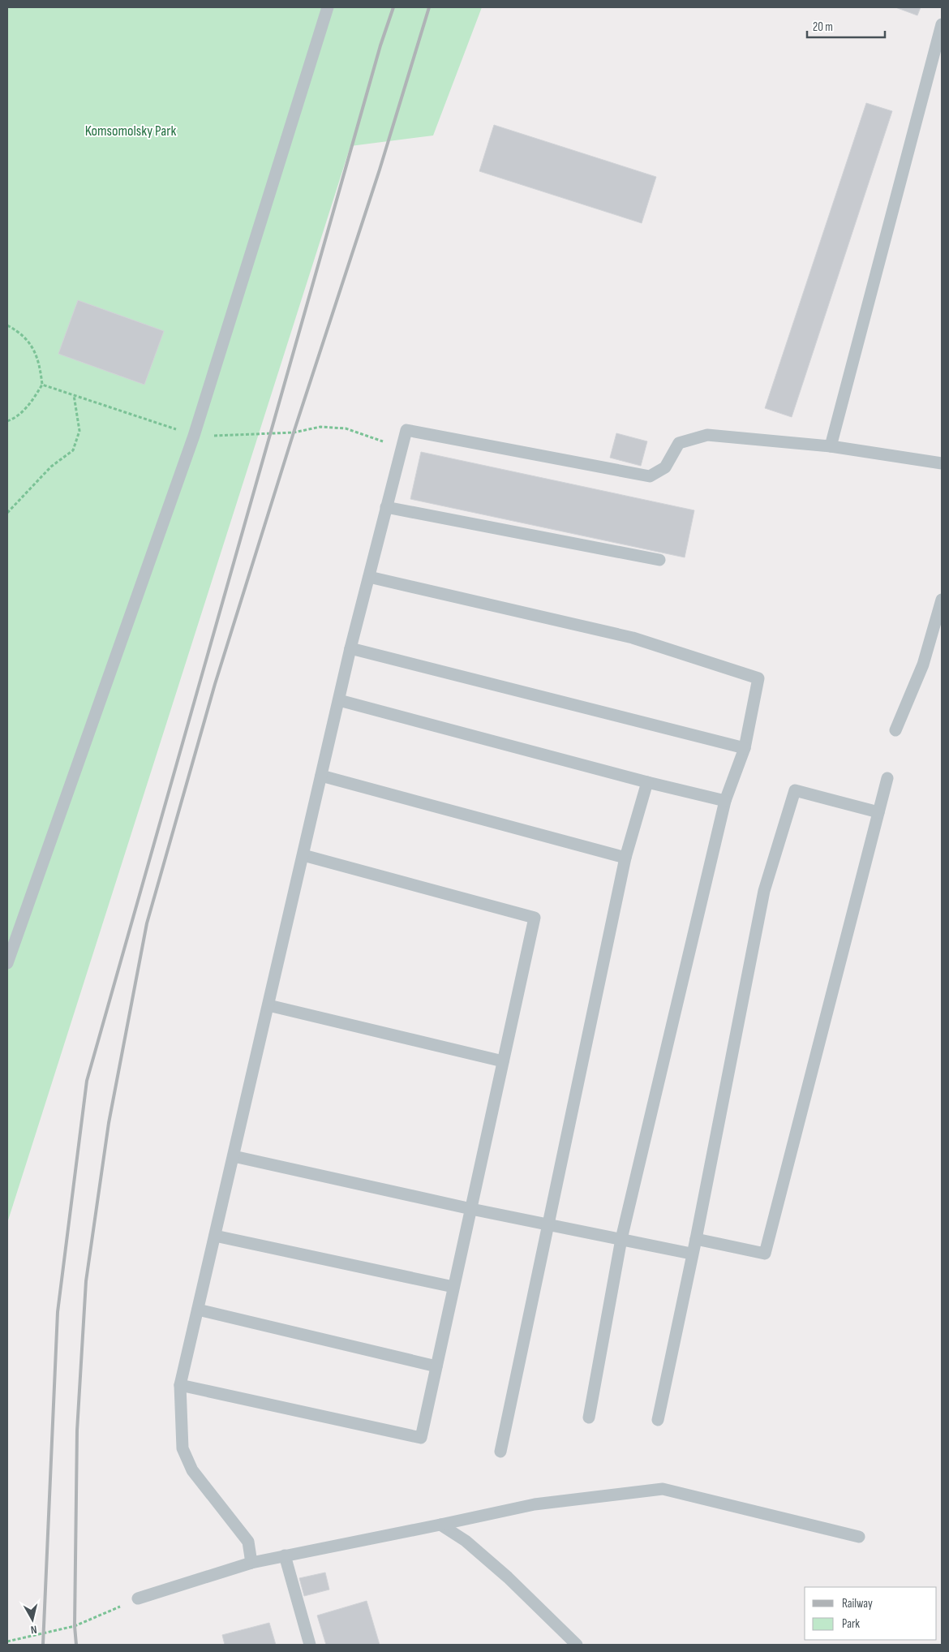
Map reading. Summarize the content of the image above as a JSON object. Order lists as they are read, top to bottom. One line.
{"parks":["Komsomolsky Park"],"legend":["Railway","Park"],"scale_bar":"20 m","north":"bottom"}
